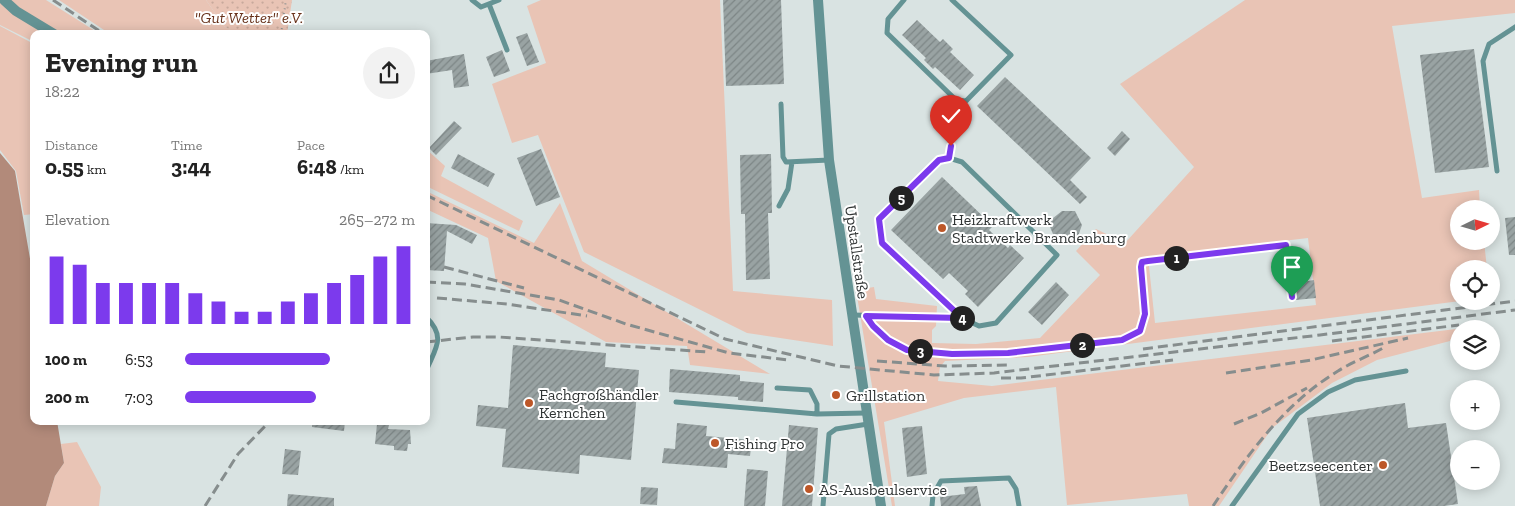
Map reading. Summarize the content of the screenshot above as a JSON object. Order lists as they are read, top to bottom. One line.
{"streets":{"street":["Upstallstraße"]},"parks":["\"Gut Wetter\" e.V."],"places":["Heizkraftwerk Stadtwerke Brandenburg","Grillstation","Fachgroßhändler Kernchen","Fishing Pro","Beetzseecenter","AS-Ausbeulservice"],"north":"right","page":{"heading":["Evening run","18:22"],"stats":[["Distance","0.55 km"],["Time","3:44"],["Pace","6:48 /km"]],"pins":["5","1","4","2","3"],"map_buttons":["+","−"],"chart":["Elevation","265–272 m"],"list":[{"name":"100 m","note":"6:53"},{"name":"200 m","note":"7:03"}]}}
